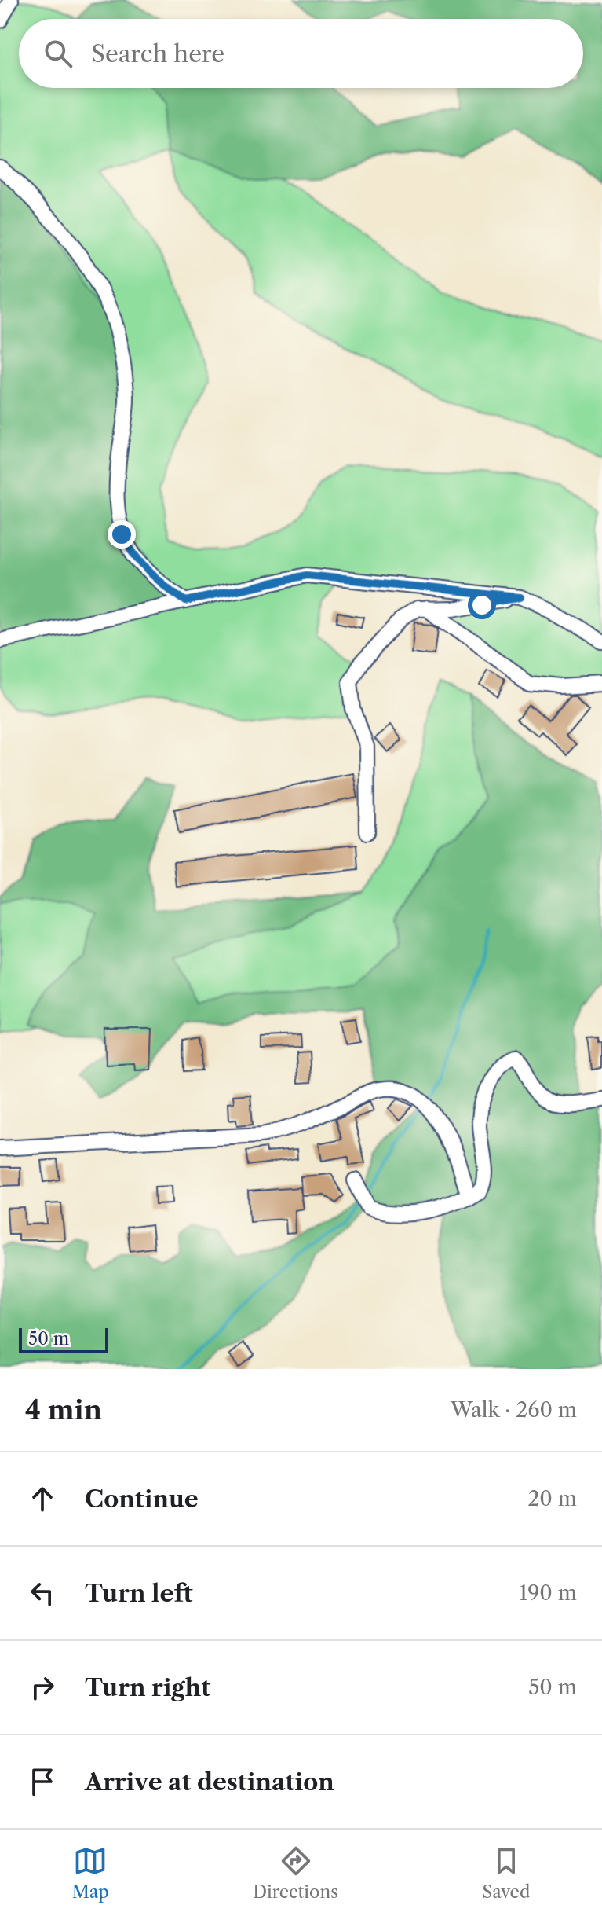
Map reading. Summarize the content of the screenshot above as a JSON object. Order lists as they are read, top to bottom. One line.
{"scale_bar":"50 m","page":{"search":"Search here","scale":"50 m","heading":["4 min","Walk · 260 m"],"list":[["Continue","20 m"],["Turn left","190 m"],["Turn right","50 m"],"Arrive at destination"],"nav":["Map","Directions","Saved"]}}
